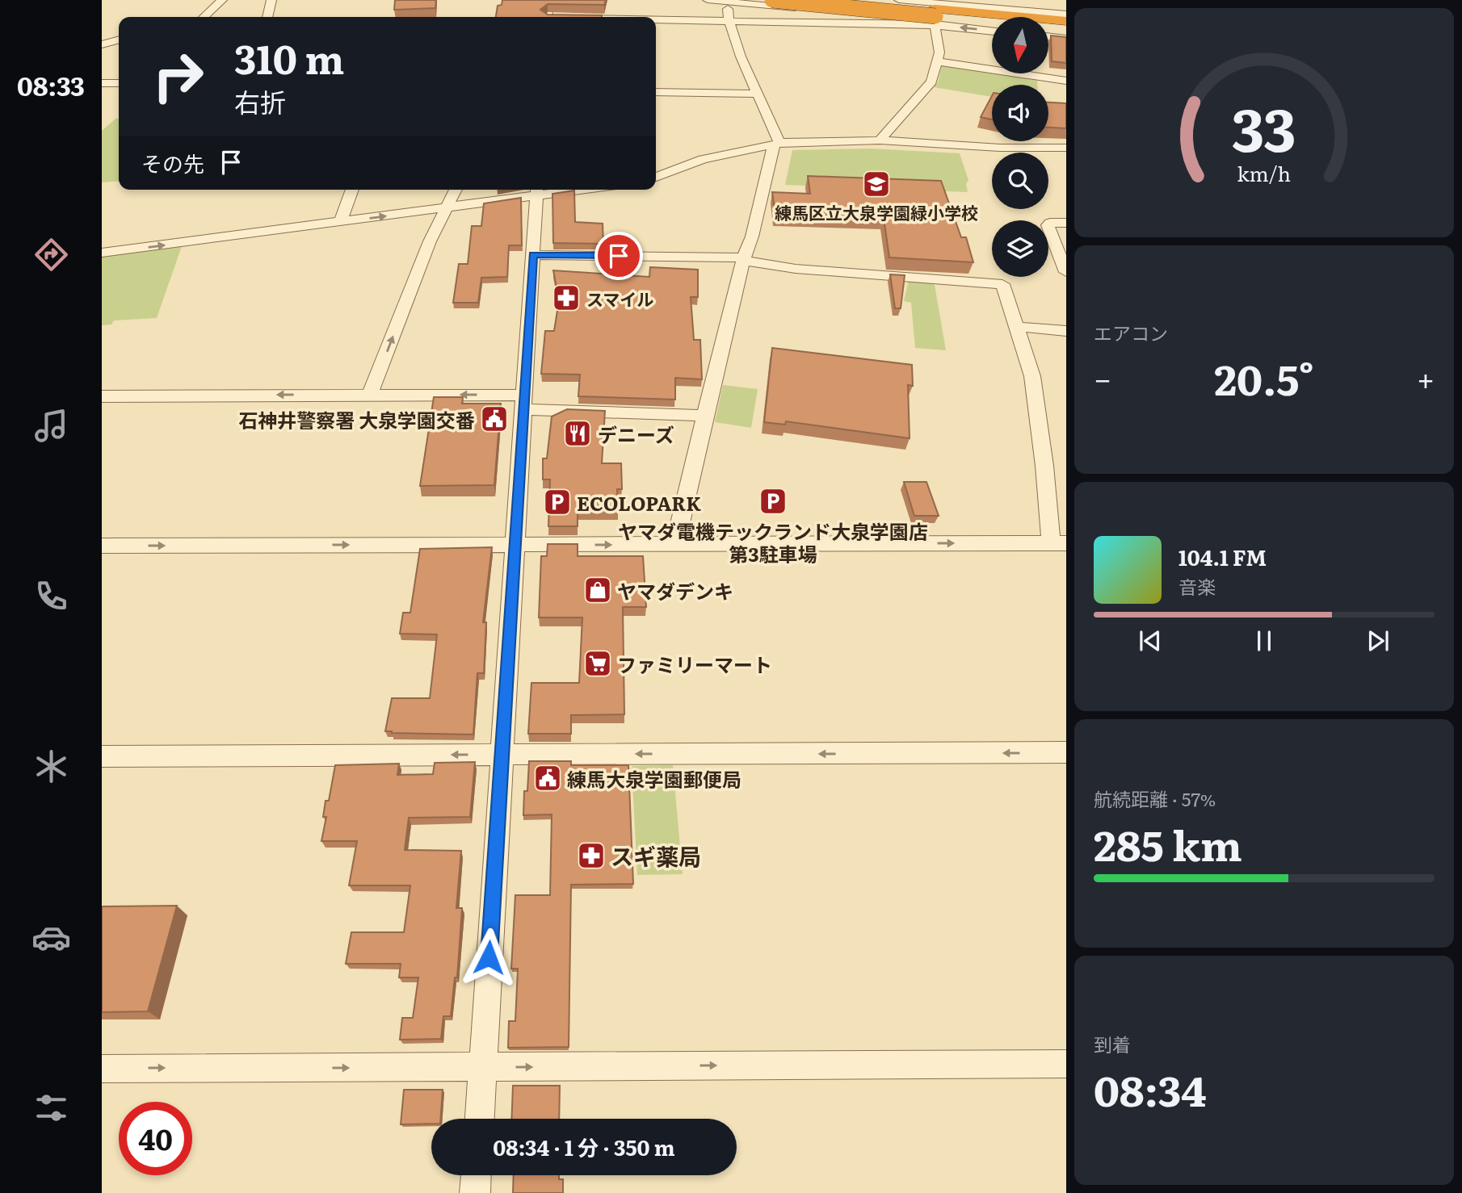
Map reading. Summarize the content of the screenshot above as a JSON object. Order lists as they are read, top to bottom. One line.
{"places":{"school or university":["練馬区立大泉学園緑小学校"],"pharmacy":["スマイル","スギ薬局"],"public building":["石神井警察署 大泉学園交番","練馬大泉学園郵便局"],"restaurant":["デニーズ"],"parking":["ヤマダ電機テックランド大泉学園店 第3駐車場","ECOLOPARK"],"shop":["ヤマダデンキ"],"supermarket":["ファミリーマート"]},"north":"bottom","page":{"tabs":"08:33","turn":["310 m","右折"],"then":"その先","tile":["エアコン",["航続距離 · 57%","285 km"],["到着","08:34"]],"heat":["−","20.5°","+"],"song":["104.1 FM","音楽"],"limit":"40","trip":"08:34 · 1 分 · 350 m","gauge":["33","km/h"]}}
